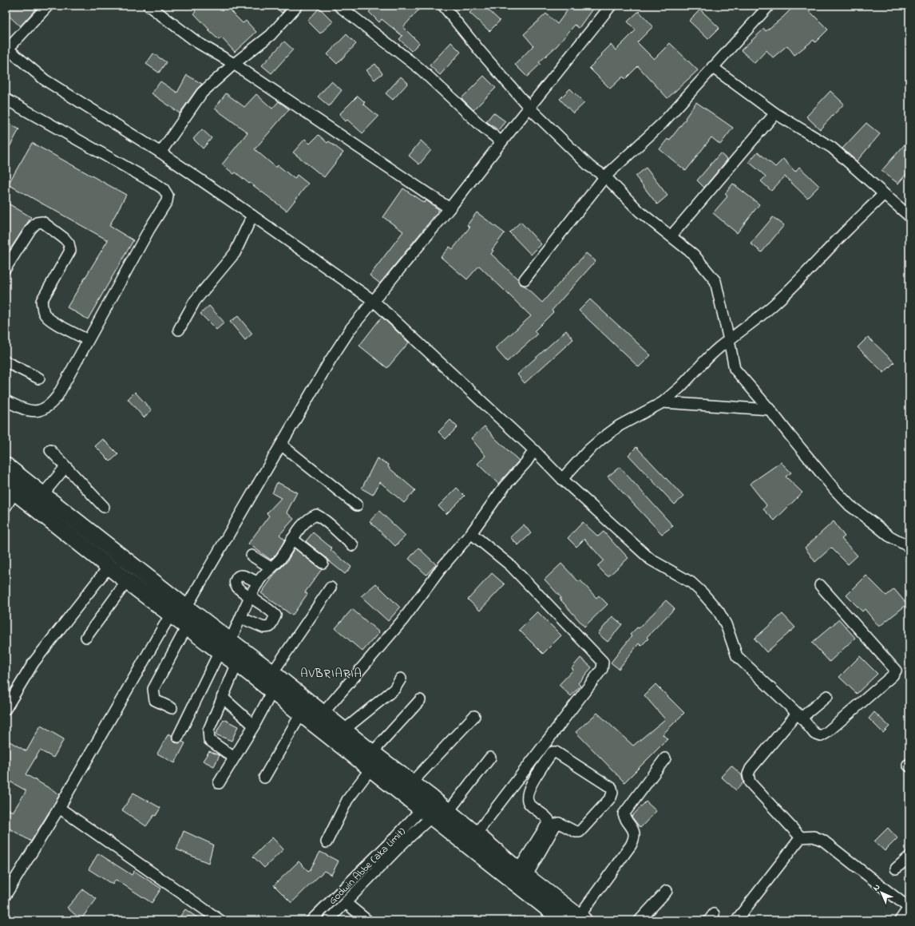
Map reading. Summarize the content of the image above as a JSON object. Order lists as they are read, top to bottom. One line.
{"streets":{"street":["Godwin Abbe (aka Limit)"]},"districts":["AVBRIARIA"],"north":"top left"}
